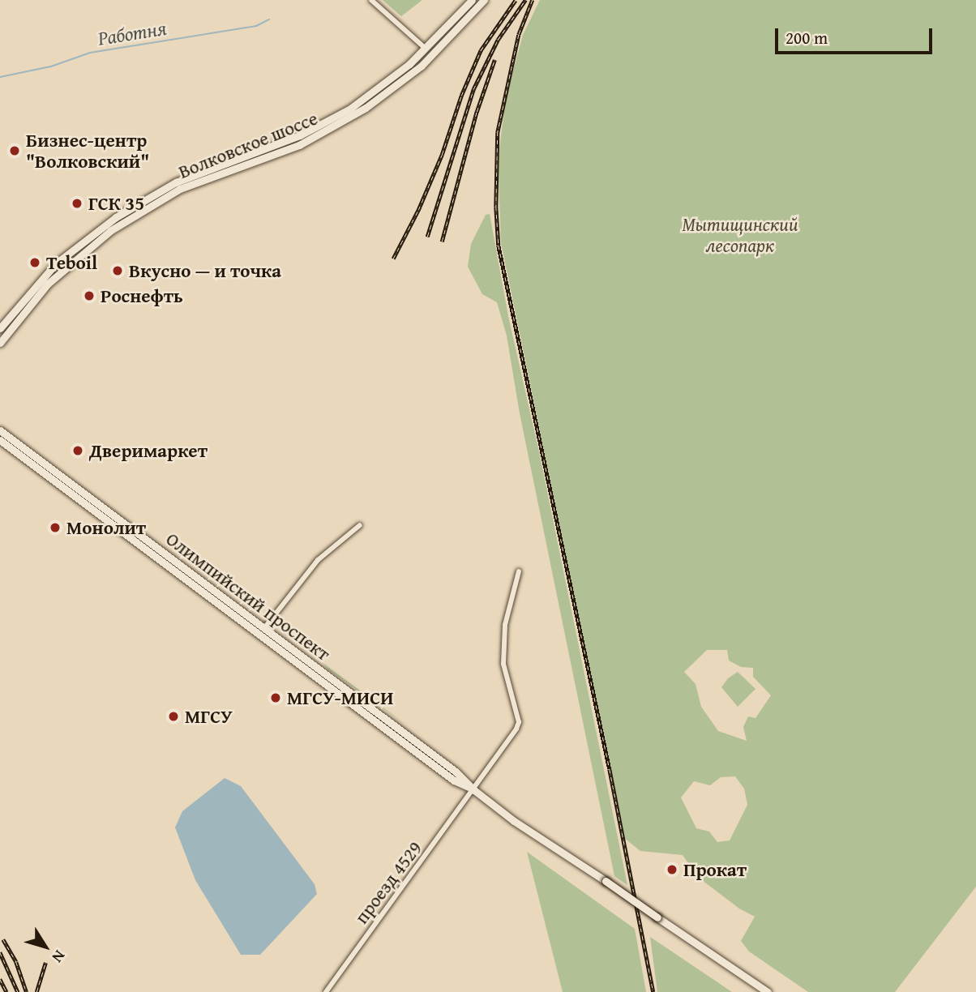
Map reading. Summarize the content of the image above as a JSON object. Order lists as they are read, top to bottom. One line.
{"streets":{"main road":["Волковское шоссе","Олимпийский проспект"],"street":["проезд 4529"]},"crossings":[["Олимпийский проспект","проезд 4529"]],"water":["Работня"],"parks":["Мытищинский лесопарк"],"places":["Бизнес-центр \"Волковский\"","ГСК 35","Teboil","Вкусно — и точка","Роснефть","Дверимаркет","Монолит","МГСУ-МИСИ","МГСУ","Прокат"],"scale_bar":"200 m","north":"bottom right"}
